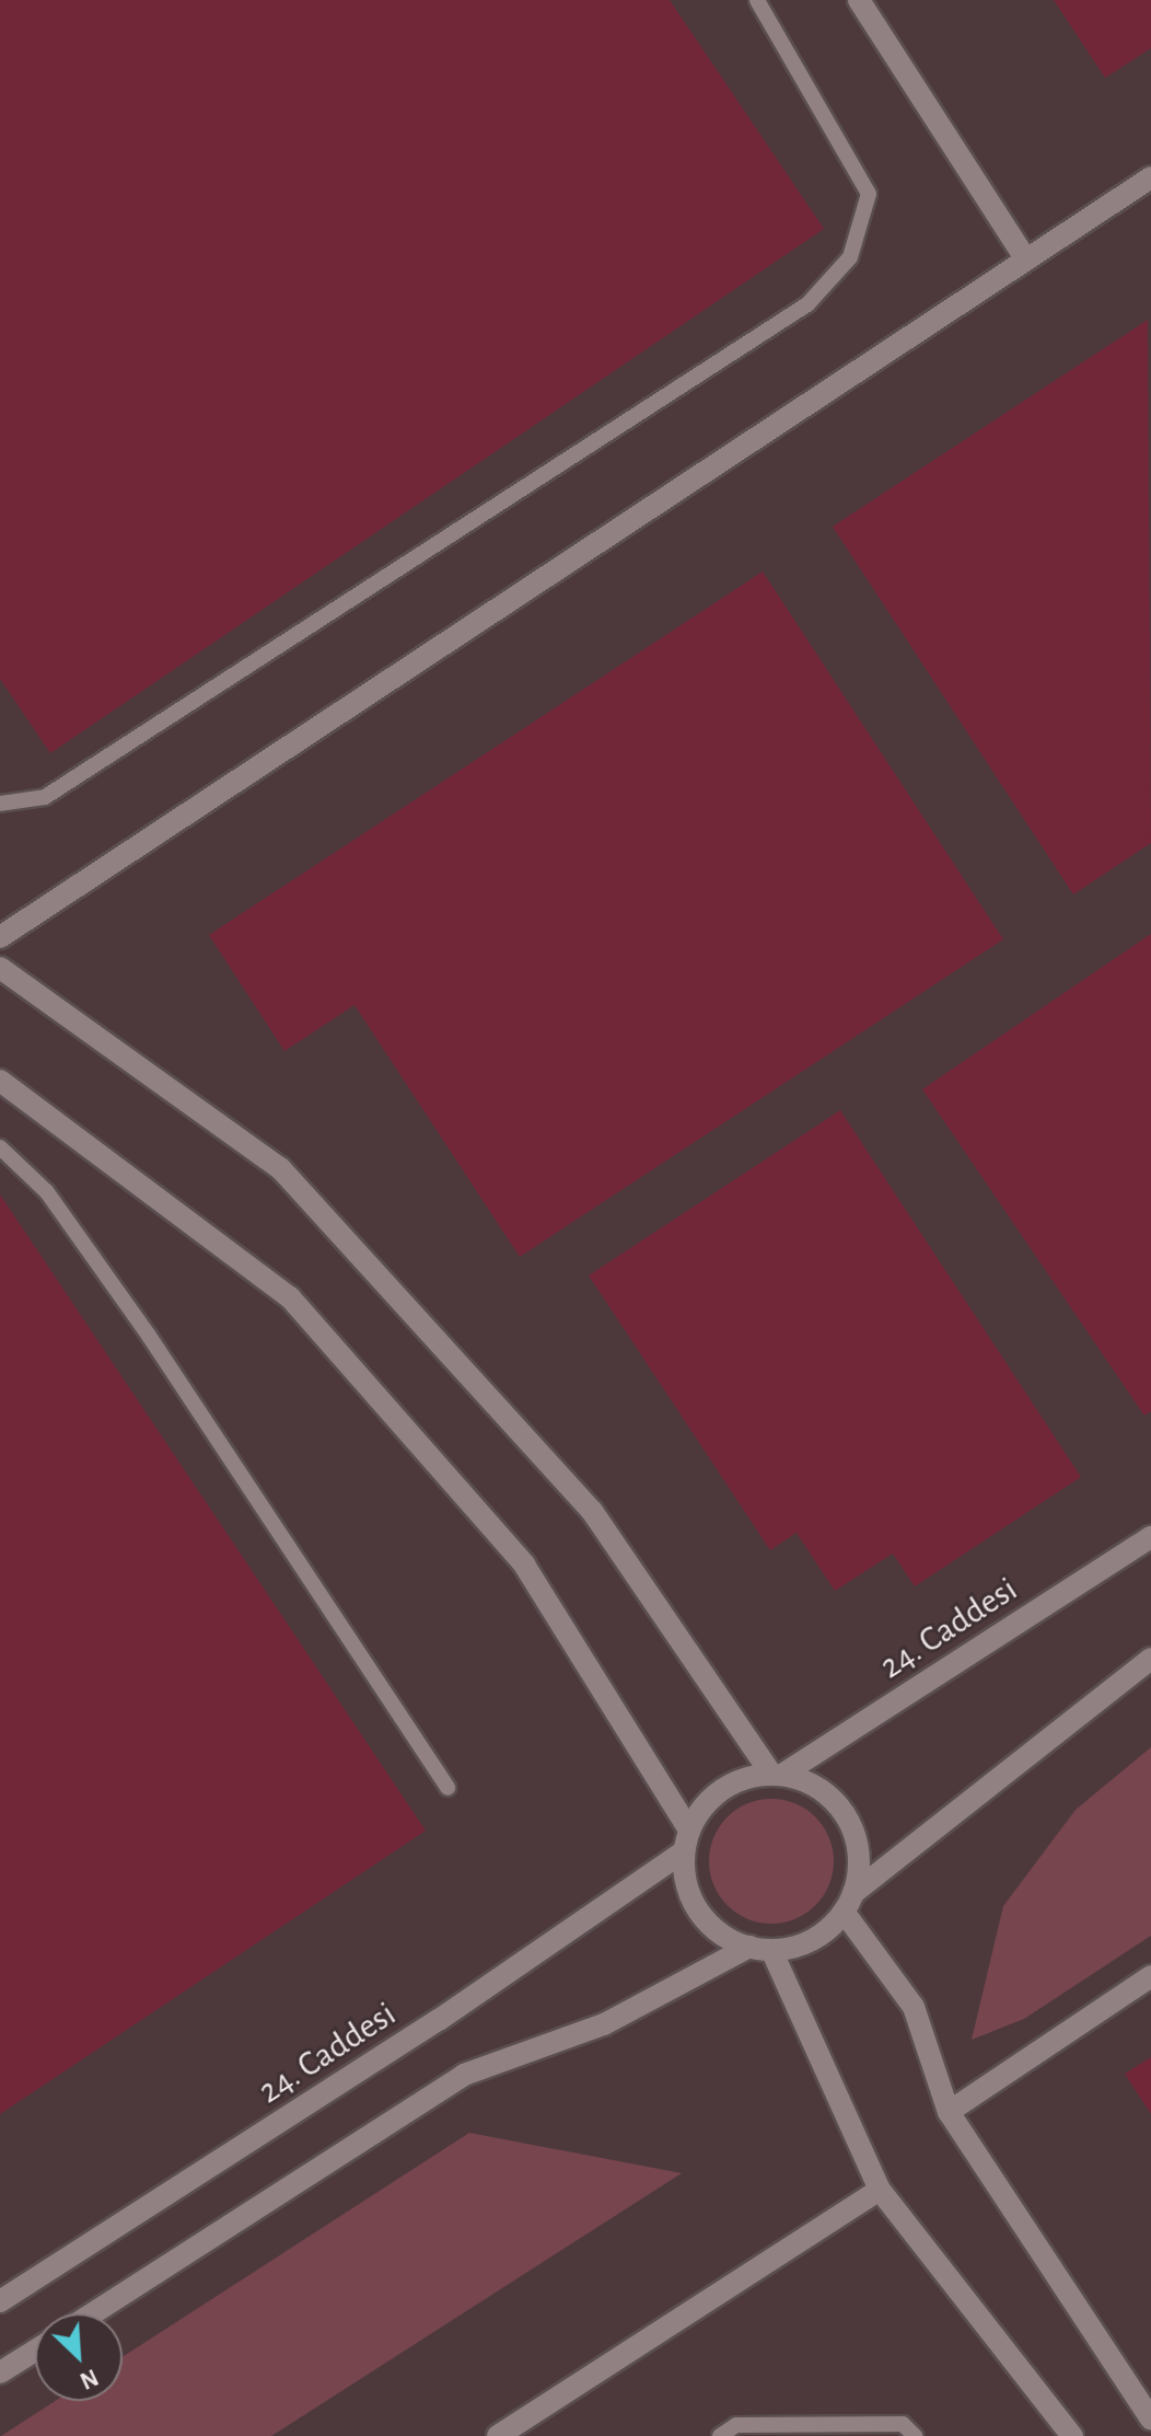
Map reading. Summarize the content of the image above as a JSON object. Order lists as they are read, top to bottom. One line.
{"streets":{"street":["24. Caddesi"]},"north":"bottom right"}
